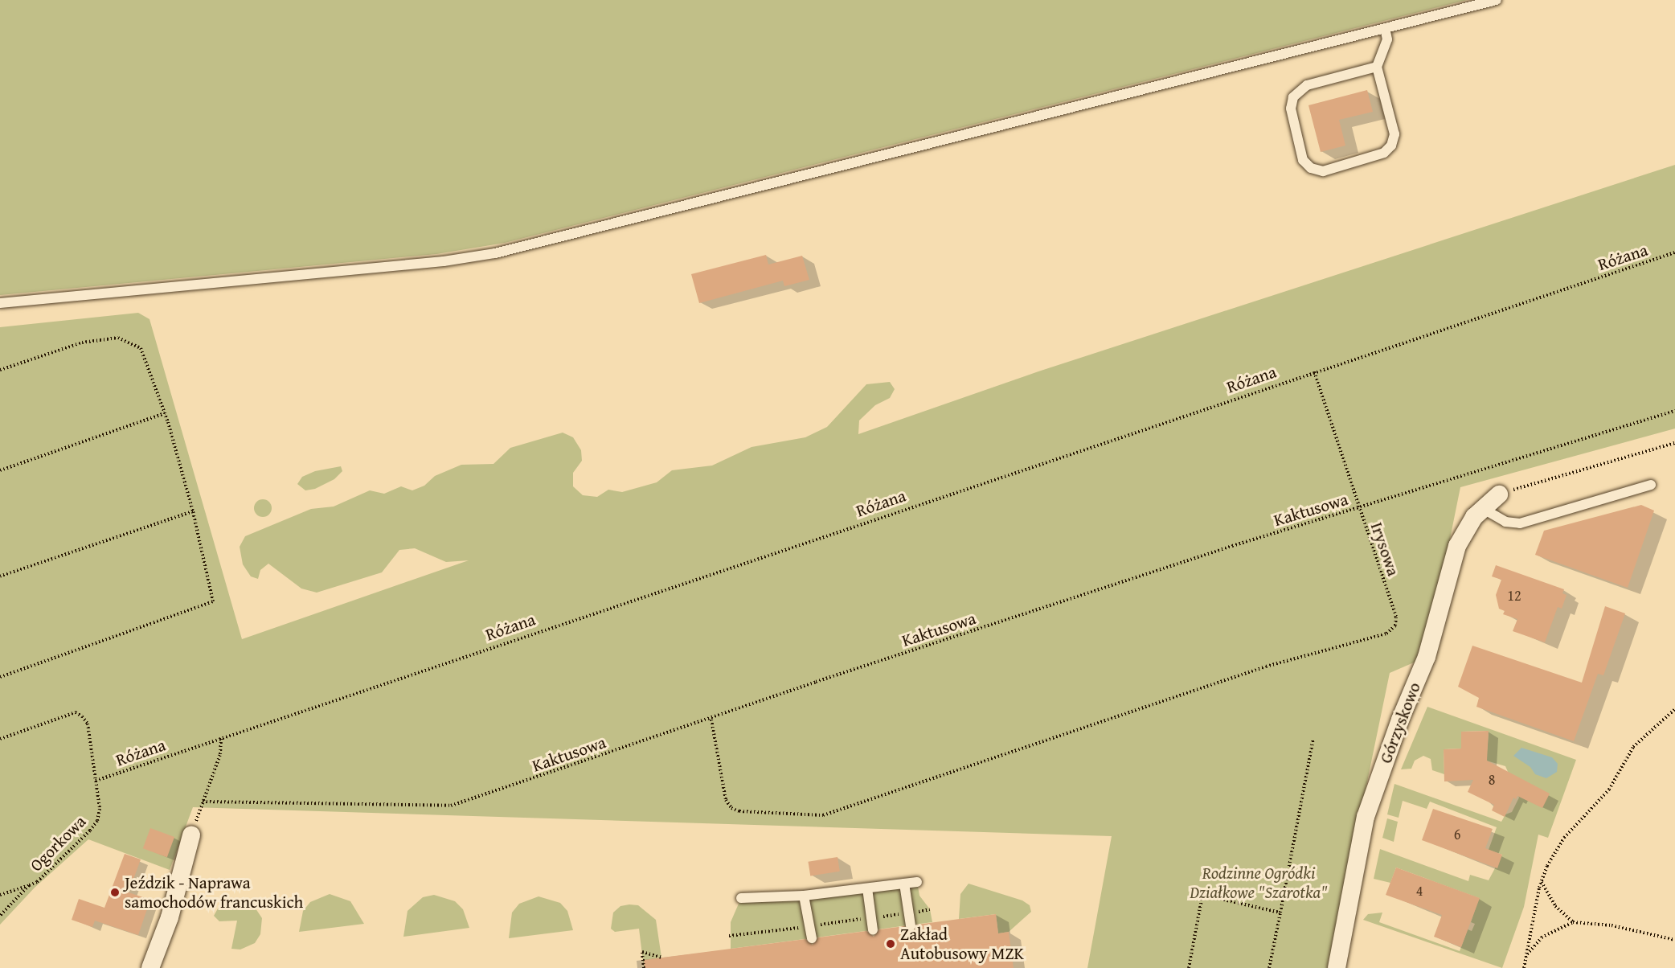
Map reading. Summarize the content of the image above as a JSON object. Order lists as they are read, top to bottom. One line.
{"streets":{"street":["Górzyskowo"],"path":["Różana","Kaktusowa","Irysowa","Ogorkowa"]},"crossings":[["Różana","Kaktusowa"],["Różana","Irysowa"],["Różana","Ogorkowa"],["Kaktusowa","Irysowa"]],"parks":["Rodzinne Ogródki Działkowe \"Szarotka\""],"places":["Jeździk - Naprawa samochodów francuskich","Zakład Autobusowy MZK"],"house_numbers":["12","8","6","4"]}
